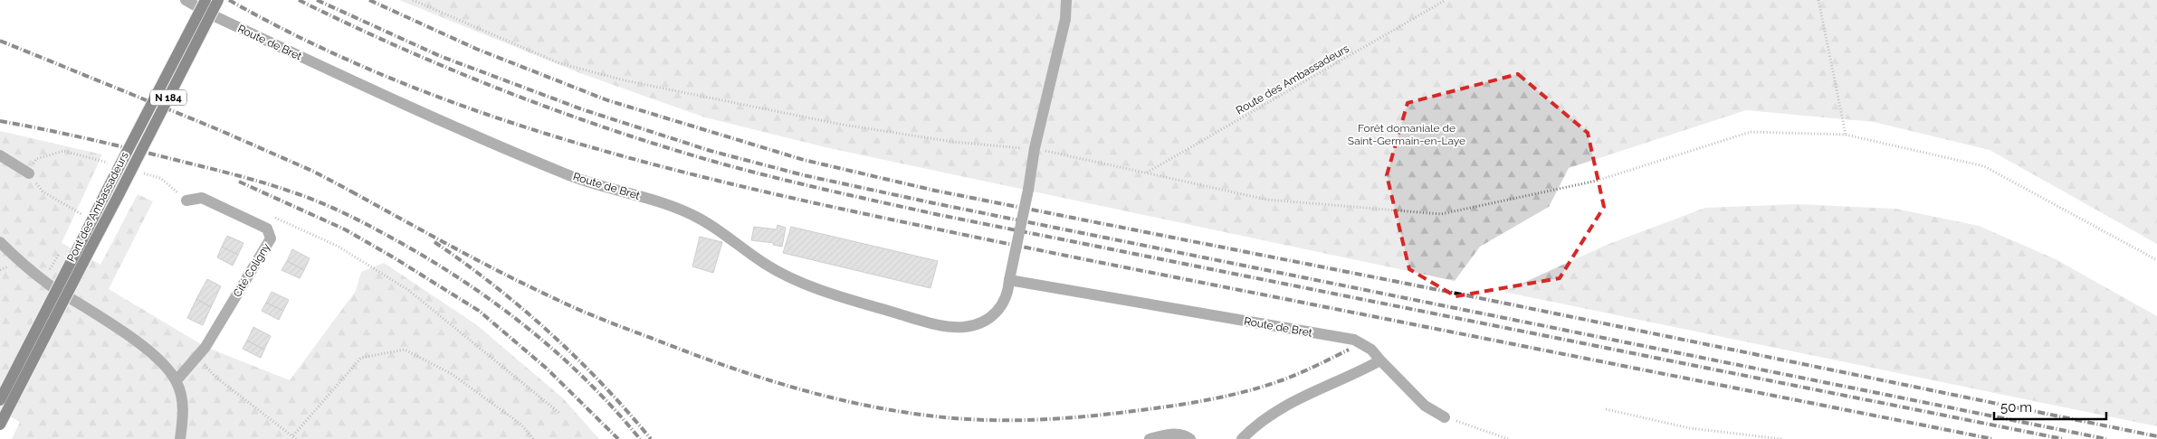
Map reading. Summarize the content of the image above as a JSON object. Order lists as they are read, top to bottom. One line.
{"streets":{"main road":["N 184","Pont des Ambassadeurs"],"street":["Route de Bret","Cité Coligny"],"path":["Route des Ambassadeurs"]},"parks":["Forêt domaniale de Saint-Germain-en-Laye"],"scale_bar":"50 m"}
